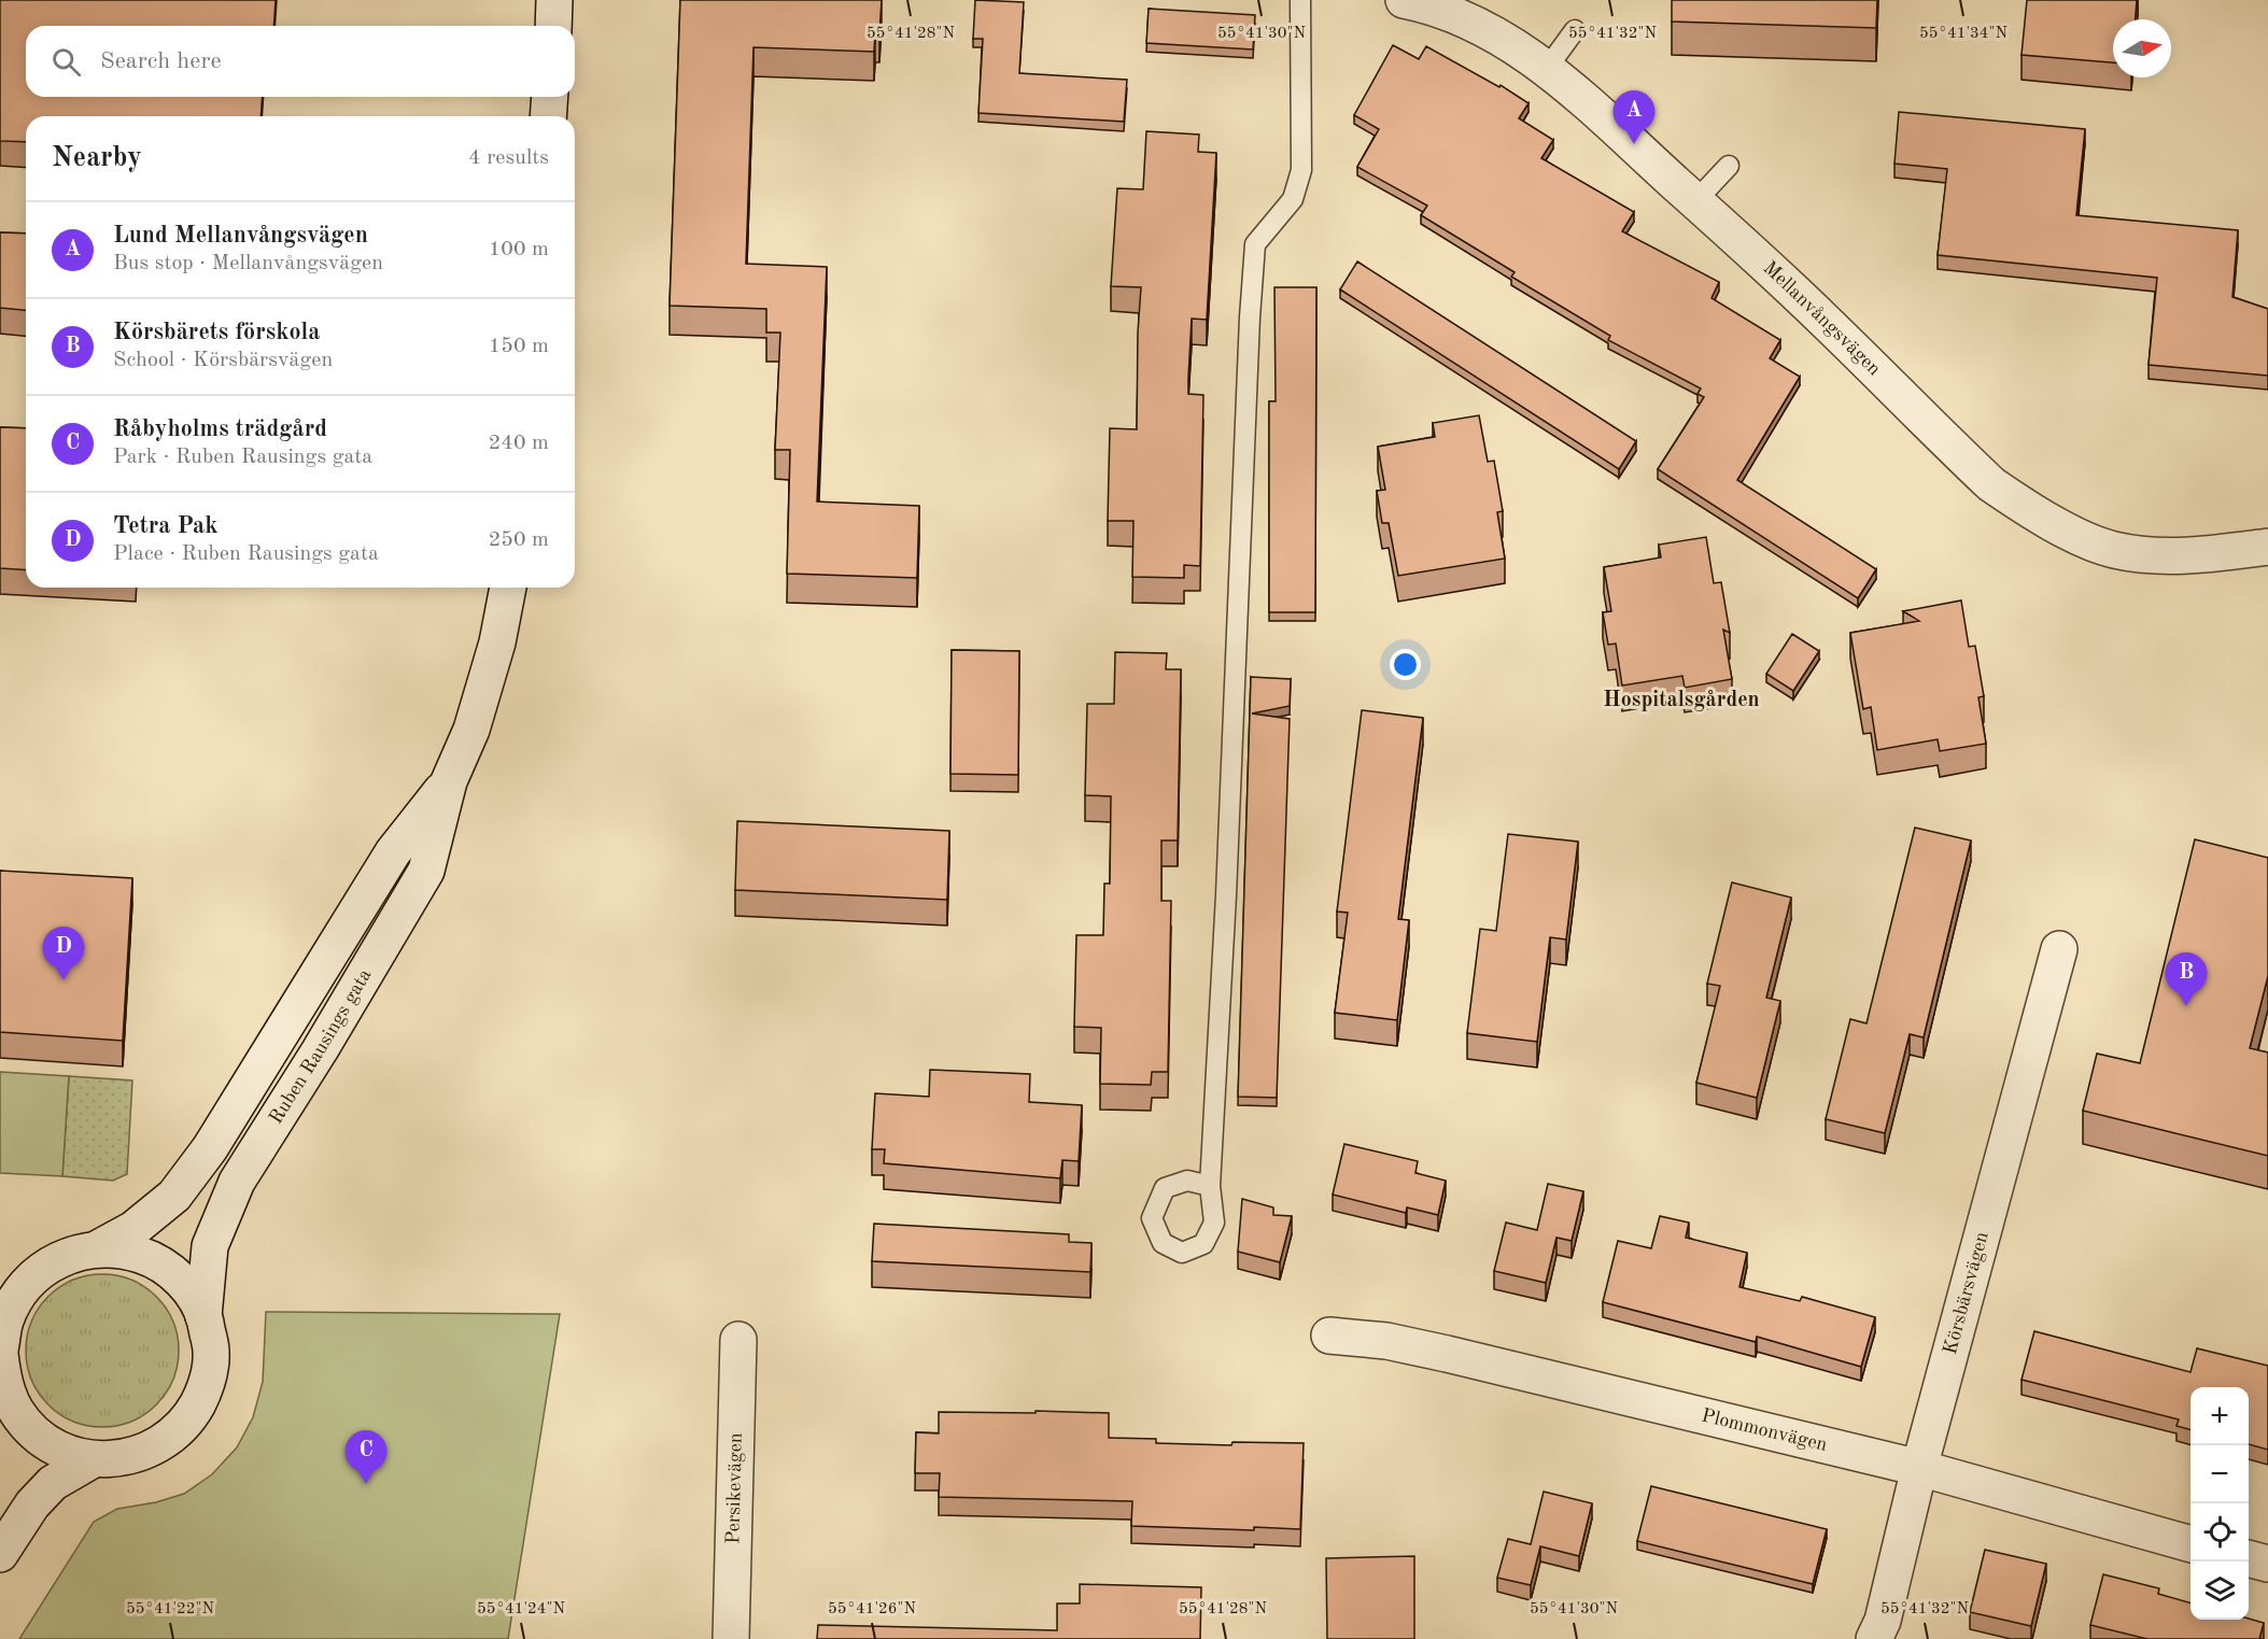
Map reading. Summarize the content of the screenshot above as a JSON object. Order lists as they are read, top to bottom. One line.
{"streets":{"street":["Mellanvångsvägen","Ruben Rausings gata","Körsbärsvägen","Plommonvägen","Persikevägen"]},"crossings":[["Körsbärsvägen","Plommonvägen"]],"districts":["Hospitalsgården"],"north":"right","page":{"search":"Search here","pins":["A","D","B","C"],"heading":["Nearby","4 results"],"list":[{"mark":"A","name":"Lund Mellanvångsvägen","note":"Bus stop · Mellanvångsvägen","value":"100 m"},{"mark":"B","name":"Körsbärets förskola","note":"School · Körsbärsvägen","value":"150 m"},{"mark":"C","name":"Råbyholms trädgård","note":"Park · Ruben Rausings gata","value":"240 m"},{"mark":"D","name":"Tetra Pak","note":"Place · Ruben Rausings gata","value":"250 m"}],"map_buttons":["+","−"]},"coordinates":["55°41'28\"N","55°41'30\"N","55°41'32\"N","55°41'34\"N","55°41'22\"N","55°41'24\"N","55°41'26\"N"]}
